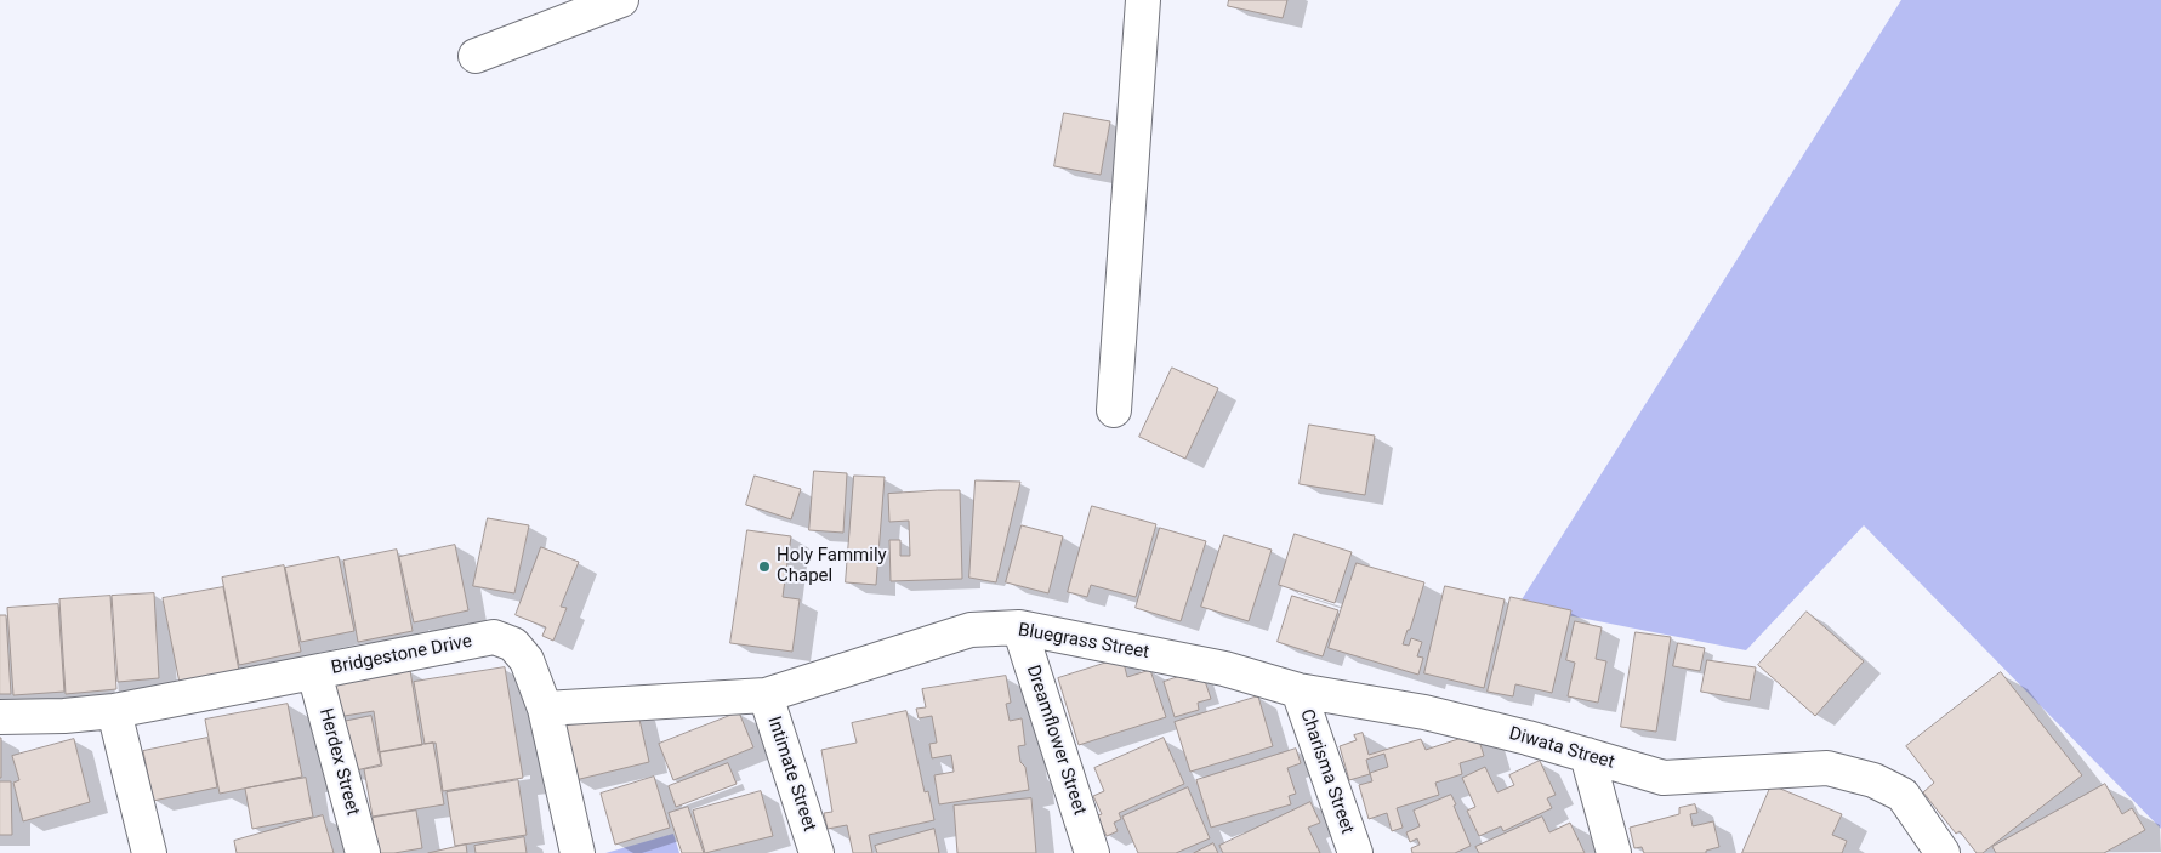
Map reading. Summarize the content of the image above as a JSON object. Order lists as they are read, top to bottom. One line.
{"streets":{"street":["Bluegrass Street","Bridgestone Drive","Dreamflower Street","Diwata Street","Herdex Street","Charisma Street","Intimate Street"]},"crossings":[["Bluegrass Street","Dreamflower Street"],["Bluegrass Street","Diwata Street"],["Bluegrass Street","Charisma Street"],["Bluegrass Street","Intimate Street"],["Bridgestone Drive","Herdex Street"],["Diwata Street","Charisma Street"]],"places":["Holy Fammily Chapel"]}
